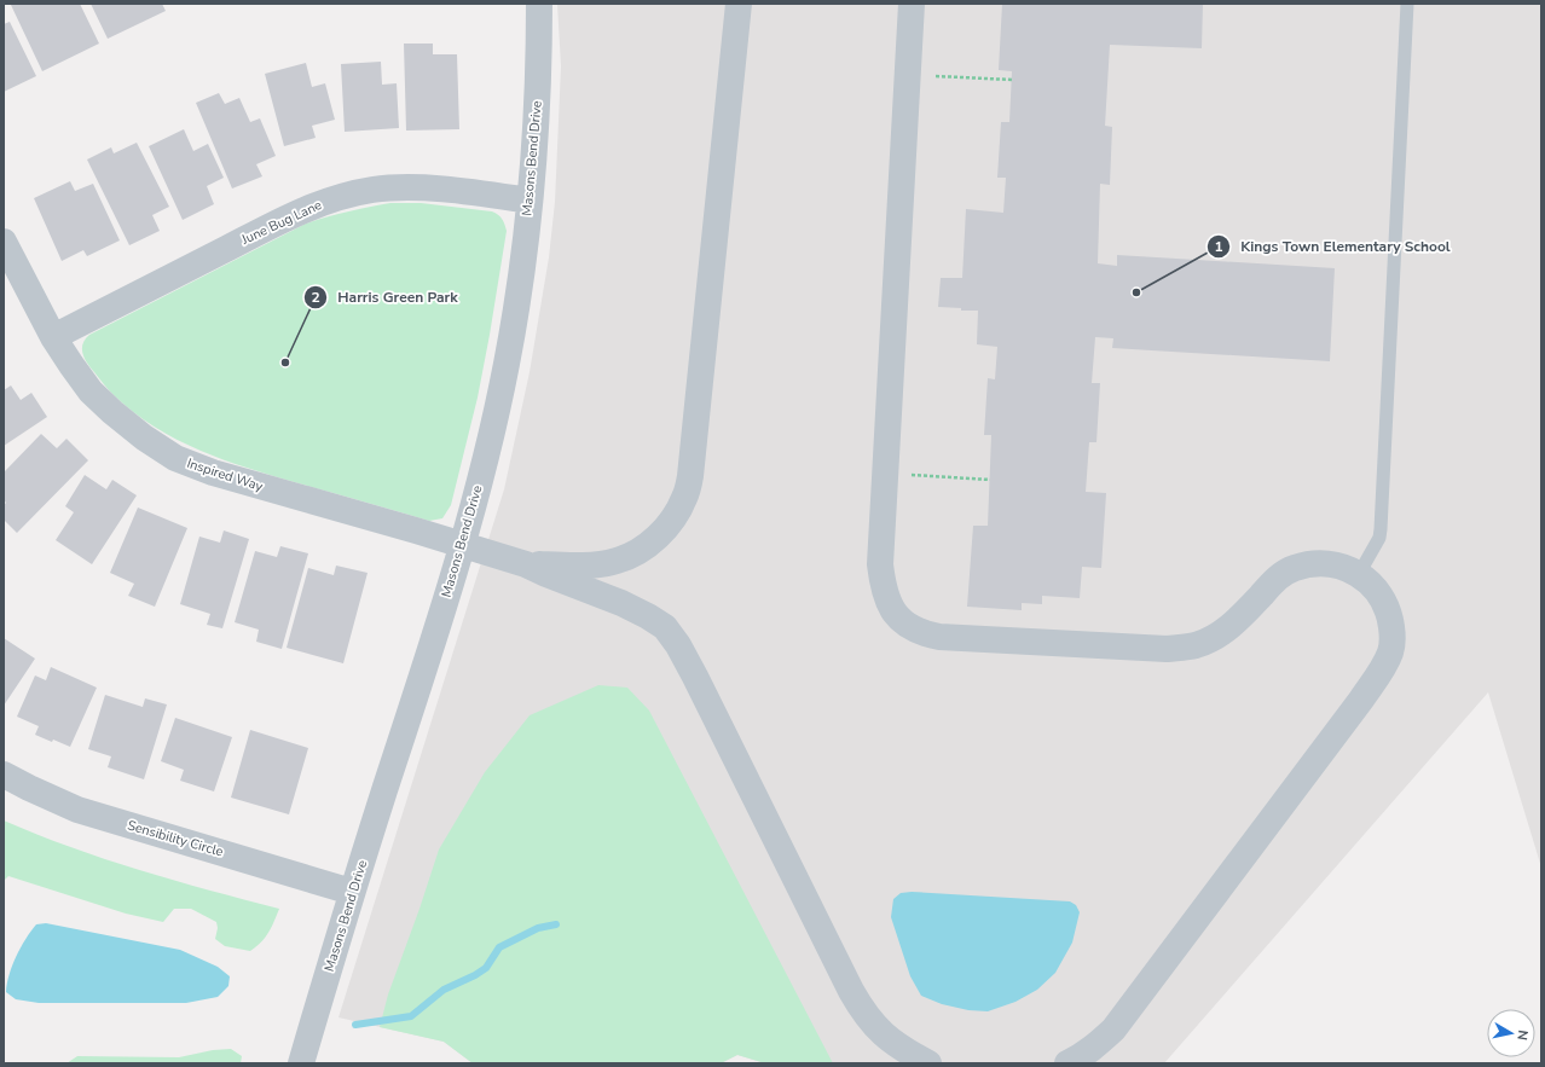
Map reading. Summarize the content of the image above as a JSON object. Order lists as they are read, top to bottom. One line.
{"streets":{"street":["Masons Bend Drive","June Bug Lane","Inspired Way","Sensibility Circle"]},"crossings":[["Masons Bend Drive","June Bug Lane"],["Masons Bend Drive","Inspired Way"],["Masons Bend Drive","Sensibility Circle"],["June Bug Lane","Inspired Way"]],"places":["Kings Town Elementary School","Harris Green Park"],"north":"right"}
